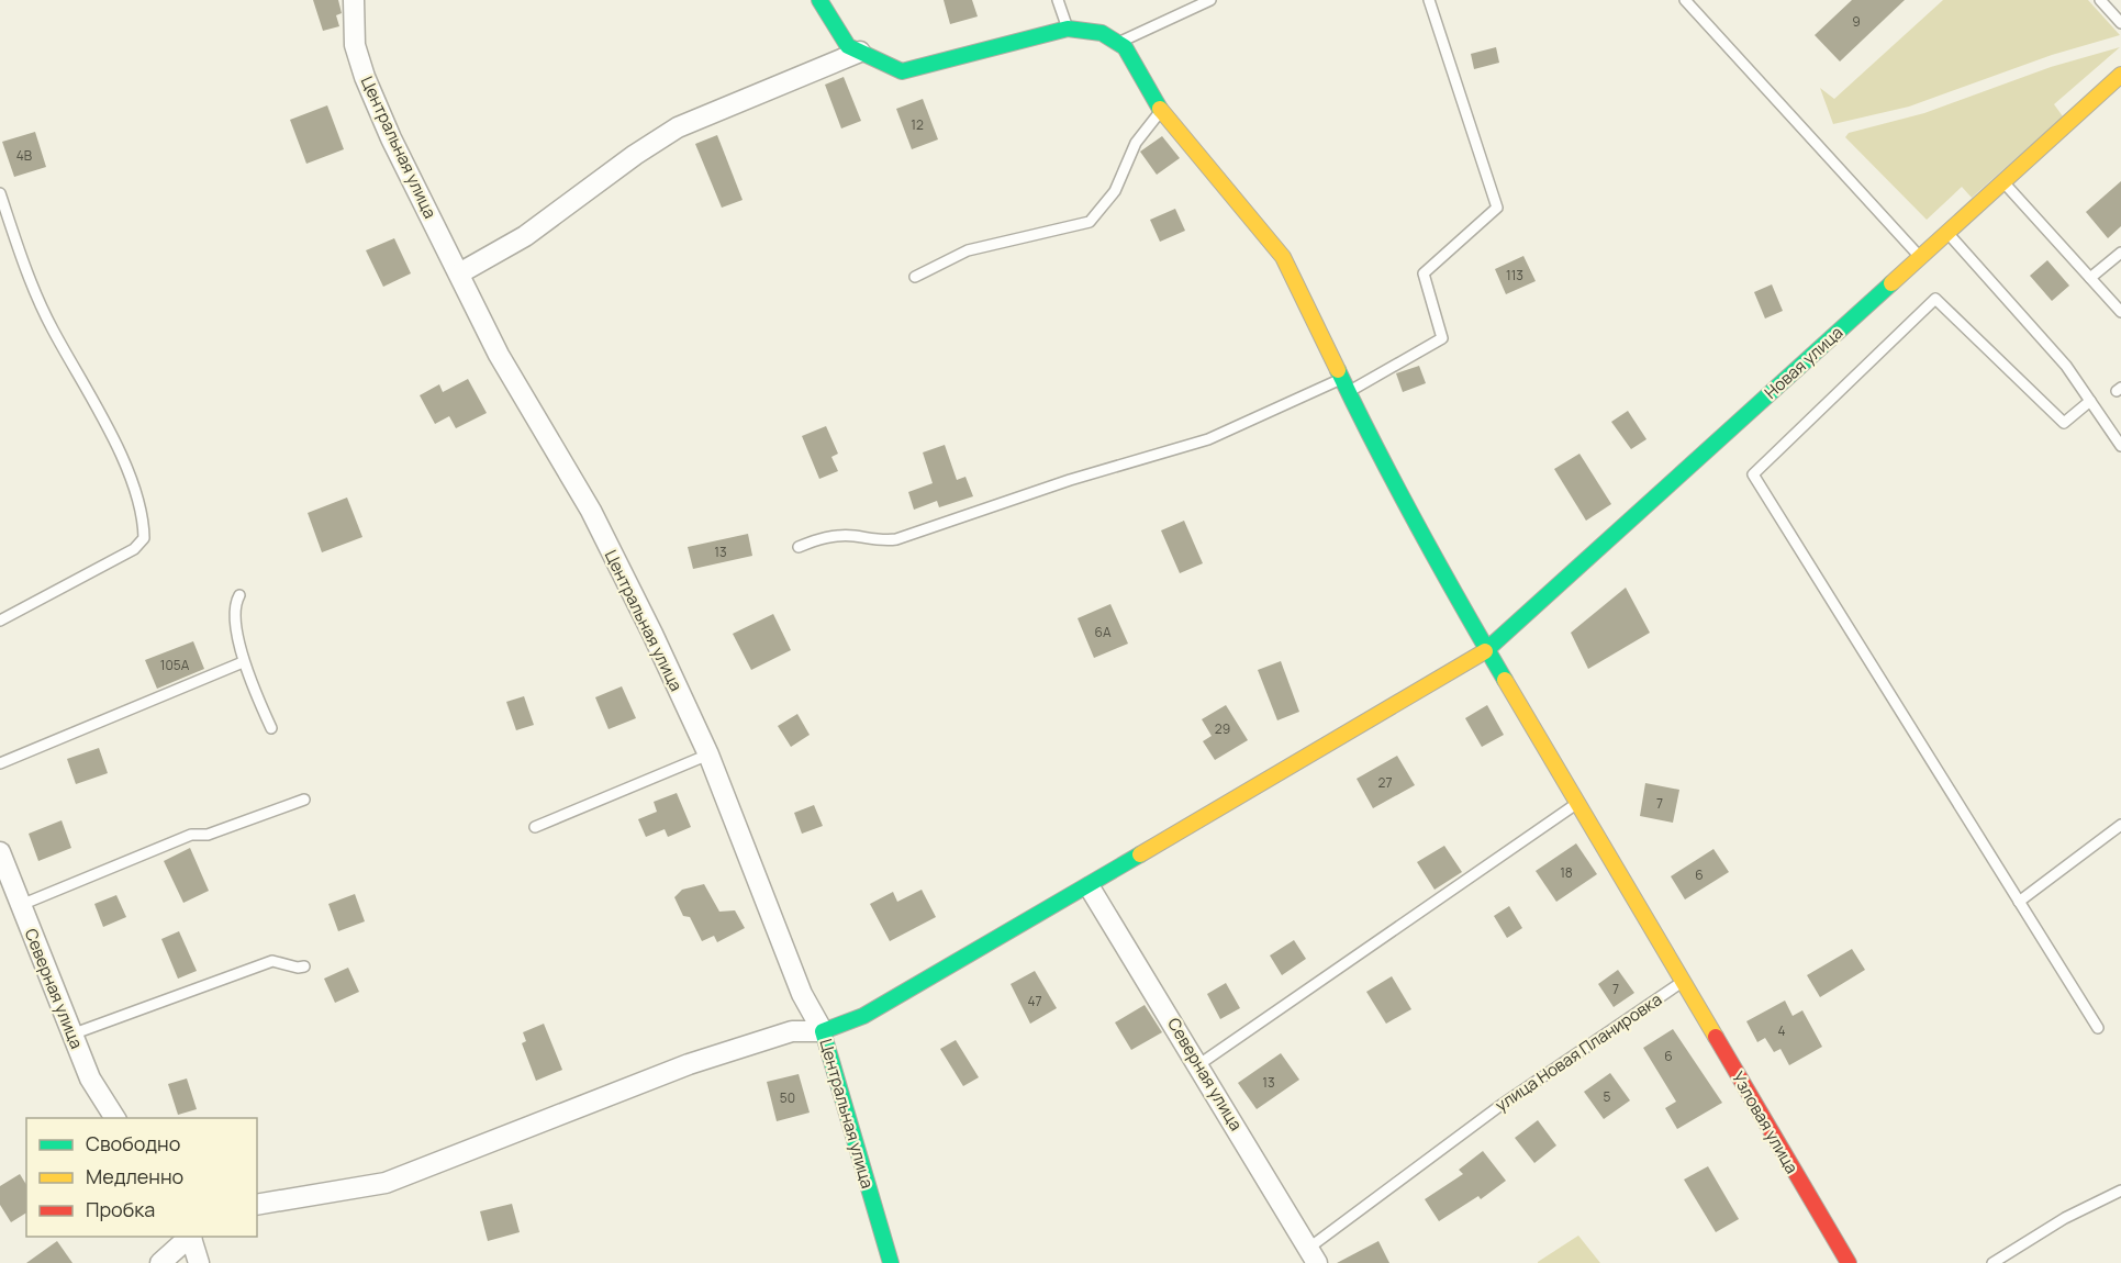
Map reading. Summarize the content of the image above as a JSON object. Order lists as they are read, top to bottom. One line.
{"streets":{"street":["Центральная улица","Новая улица","Северная улица","Узловая улица"],"lane":["улица Новая Планировка"]},"crossings":[["Центральная улица","Новая улица"],["Новая улица","Северная улица"],["Северная улица","улица Новая Планировка"],["улица Новая Планировка","Узловая улица"]],"house_numbers":["9","12","4В","113","13","6А","105А","29","27","7","18","6","7","47","4","6","13","5","50"],"legend":["Свободно","Медленно","Пробка"]}
